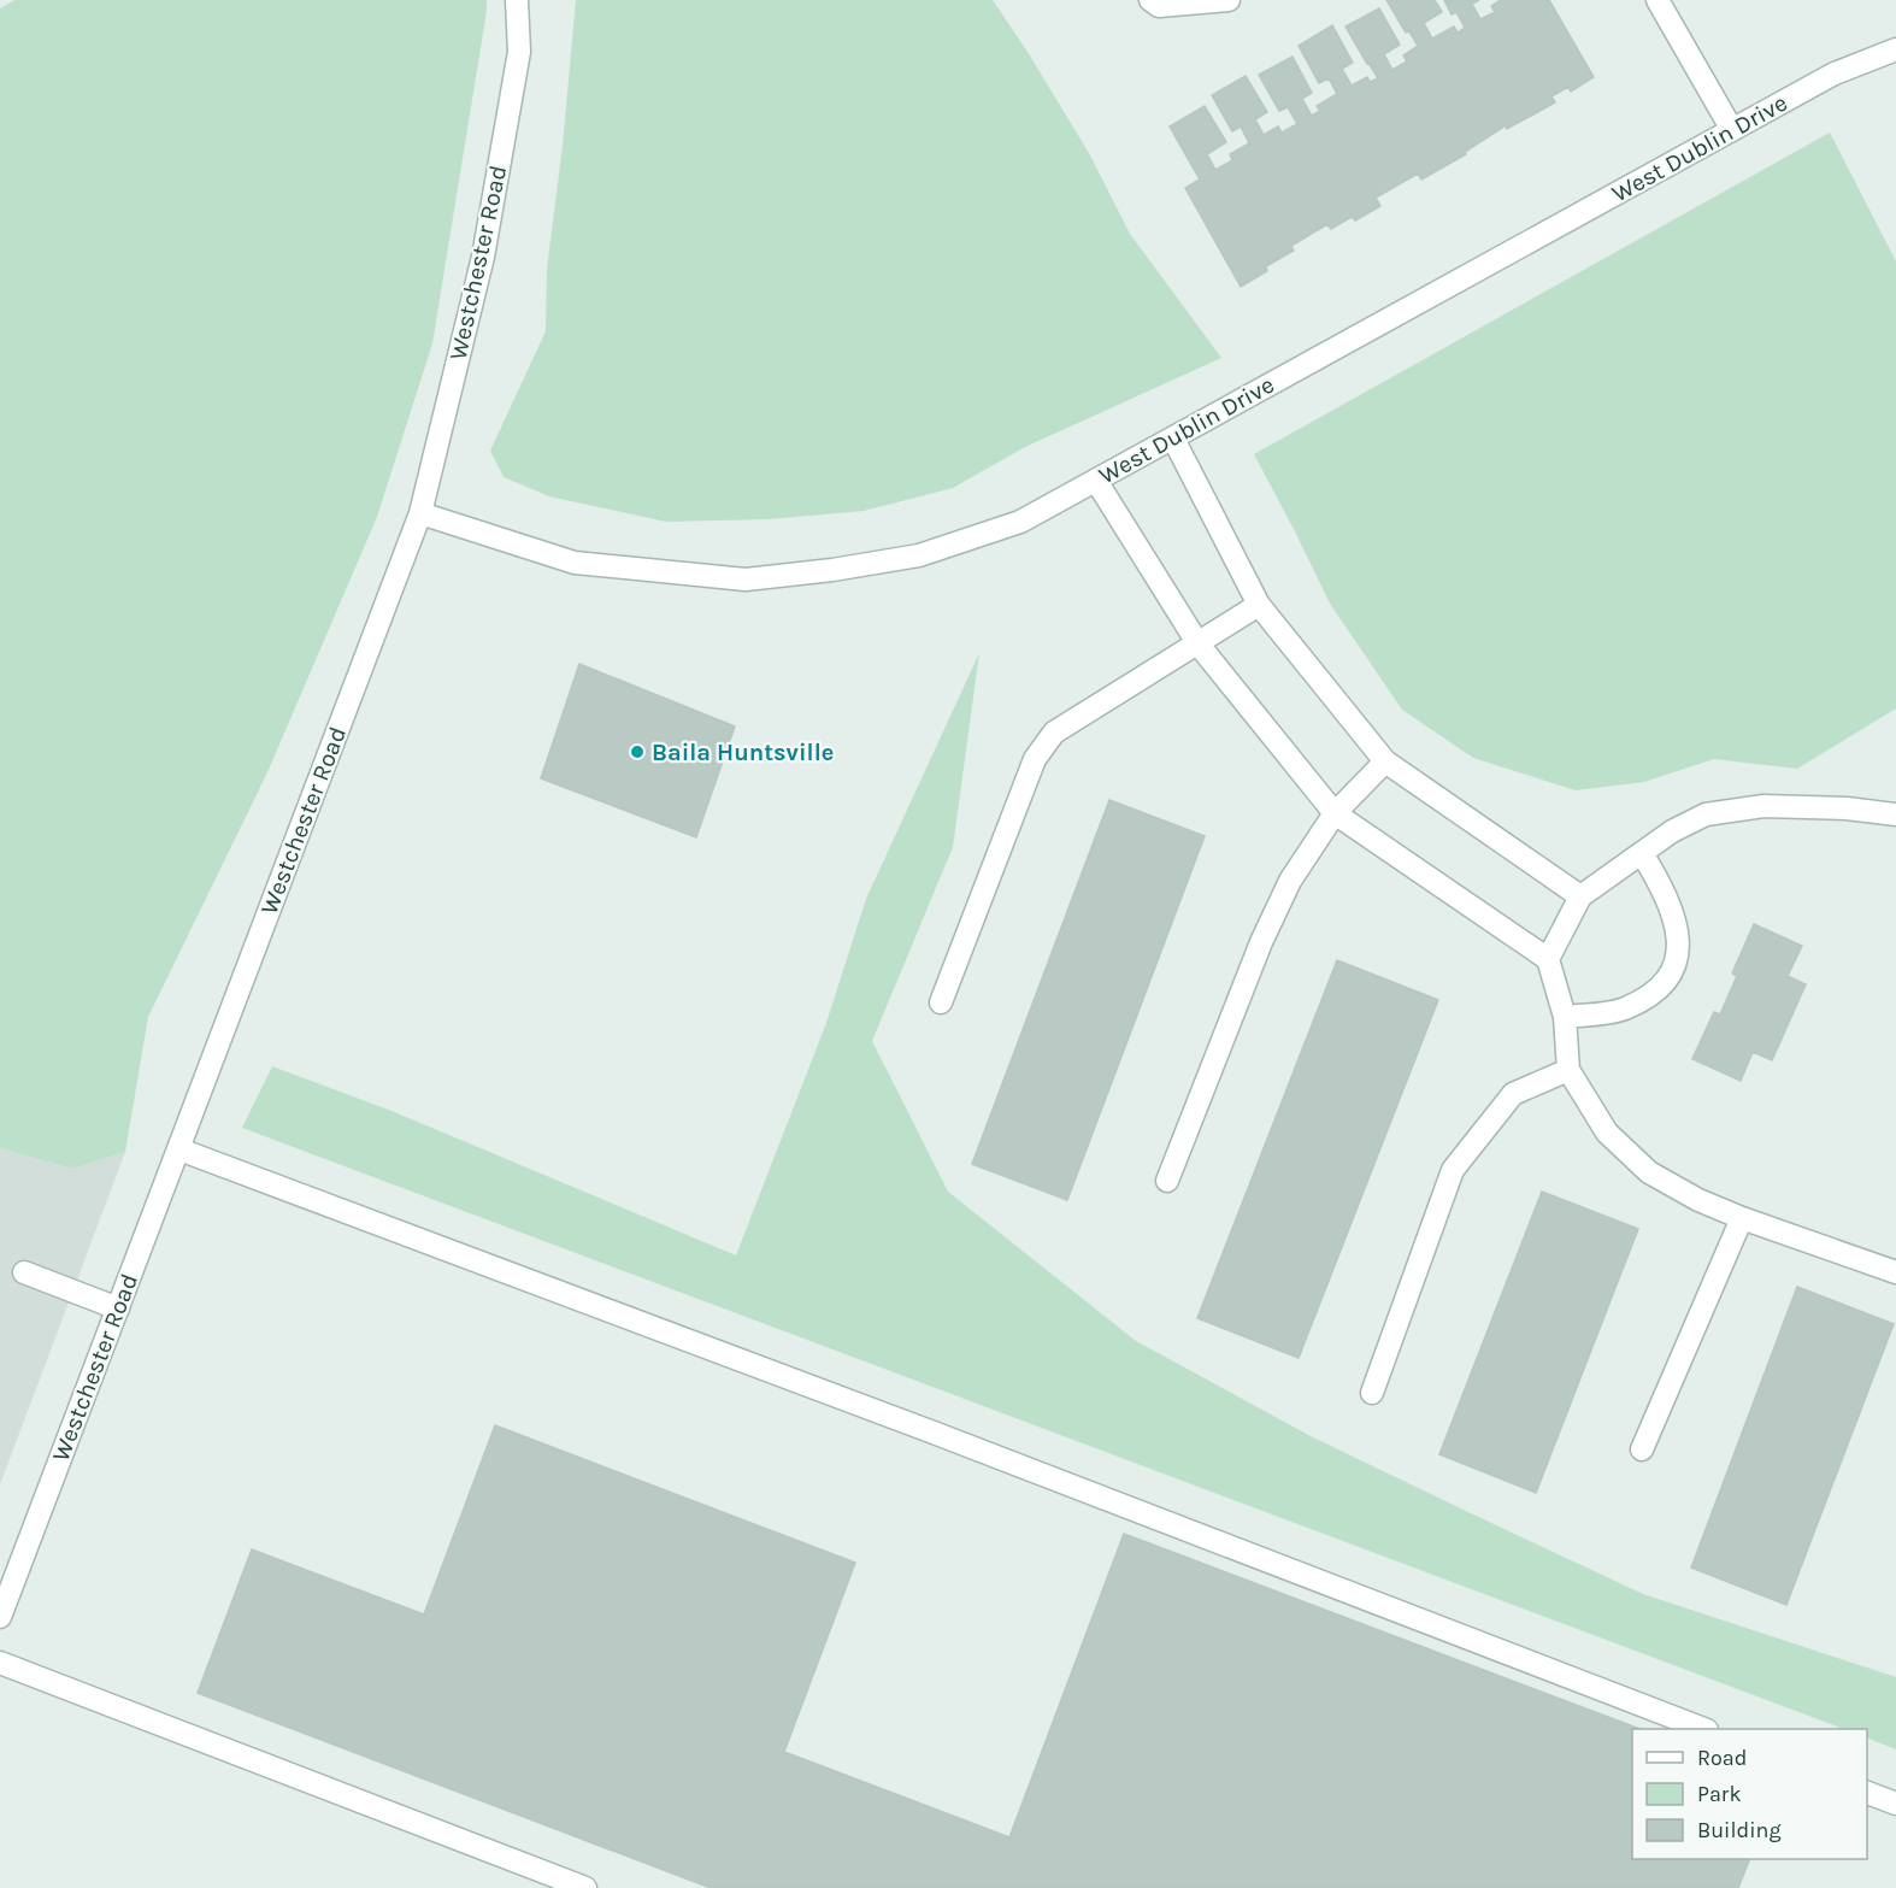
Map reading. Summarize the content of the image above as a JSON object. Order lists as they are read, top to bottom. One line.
{"streets":{"street":["West Dublin Drive","Westchester Road"]},"crossings":[["West Dublin Drive","Westchester Road"]],"places":["Baila Huntsville"],"legend":["Road","Park","Building"]}
